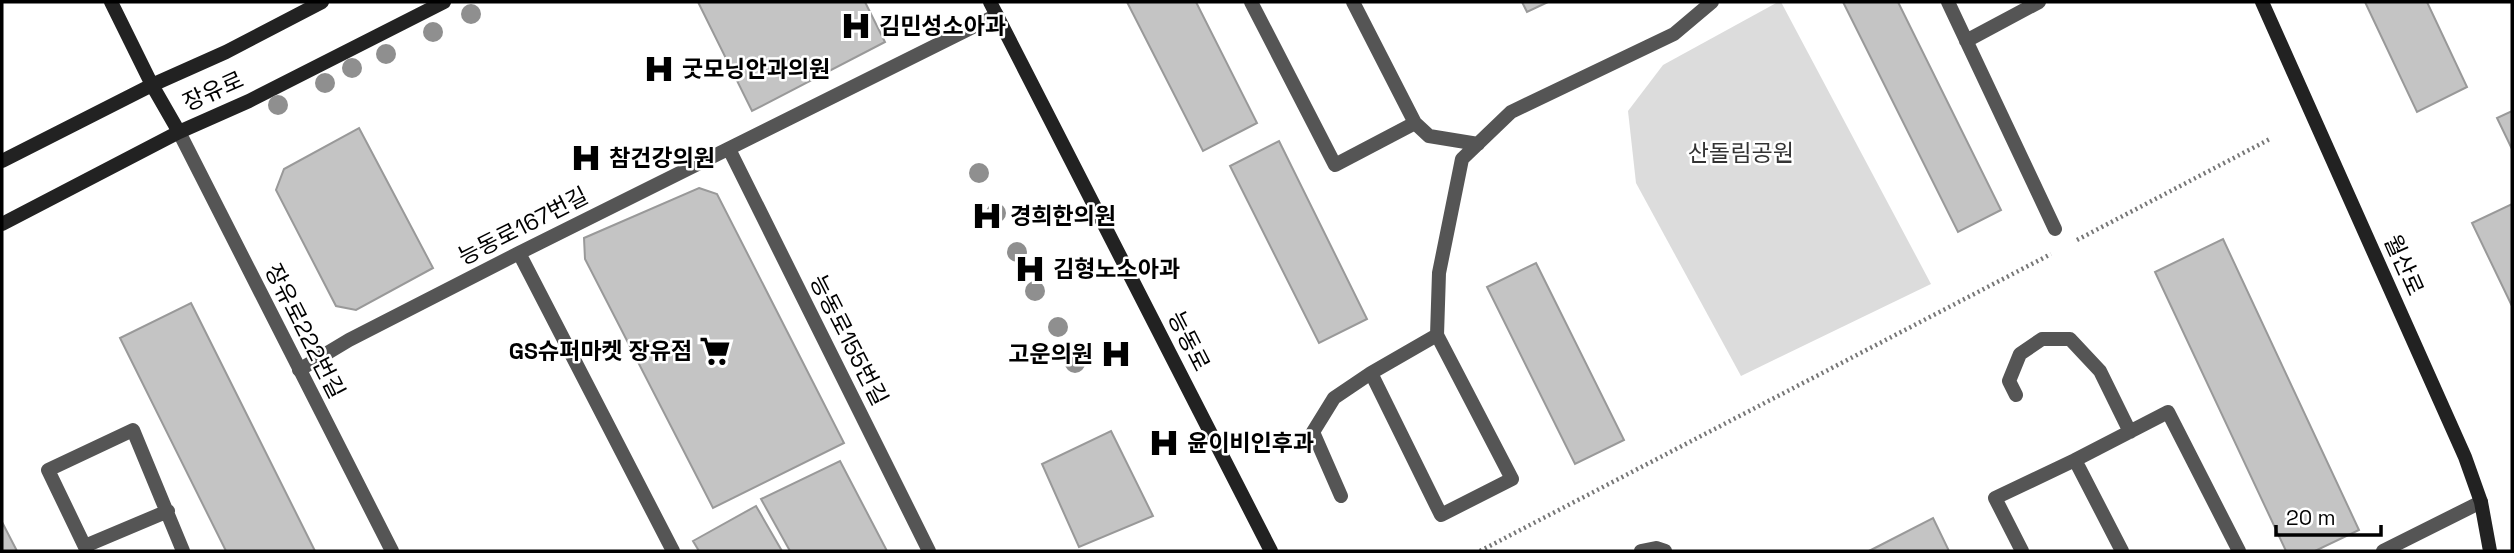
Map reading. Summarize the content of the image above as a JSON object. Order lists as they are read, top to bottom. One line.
{"streets":{"street":["장유로","능동로167번길","월산로","장유로222번길","능동로155번길","능동로"]},"crossings":[["장유로","장유로222번길"],["능동로167번길","장유로222번길"],["능동로167번길","능동로155번길"],["능동로167번길","능동로"]],"parks":["산돌림공원"],"places":{"hospital":["김민성소아과","굿모닝안과의원","참건강의원","경희한의원","김형노소아과","고운의원","윤이비인후과"],"supermarket":["GS슈퍼마켓 장유점"]},"scale_bar":"20 m"}
